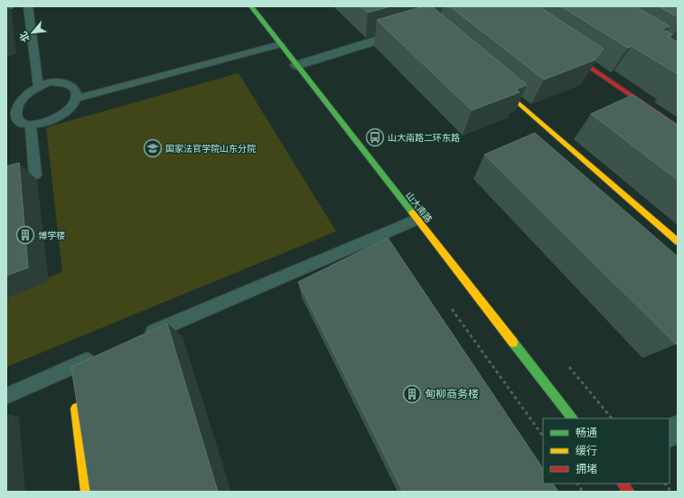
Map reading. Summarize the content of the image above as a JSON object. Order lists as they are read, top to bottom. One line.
{"streets":{"main road":["山大南路"]},"places":{"bus stop":["山大南路二环东路"],"school or university":["国家法官学院山东分院"],"building":["博学楼","甸柳商务楼"]},"legend":["畅通","缓行","拥堵"],"north":"bottom left"}
